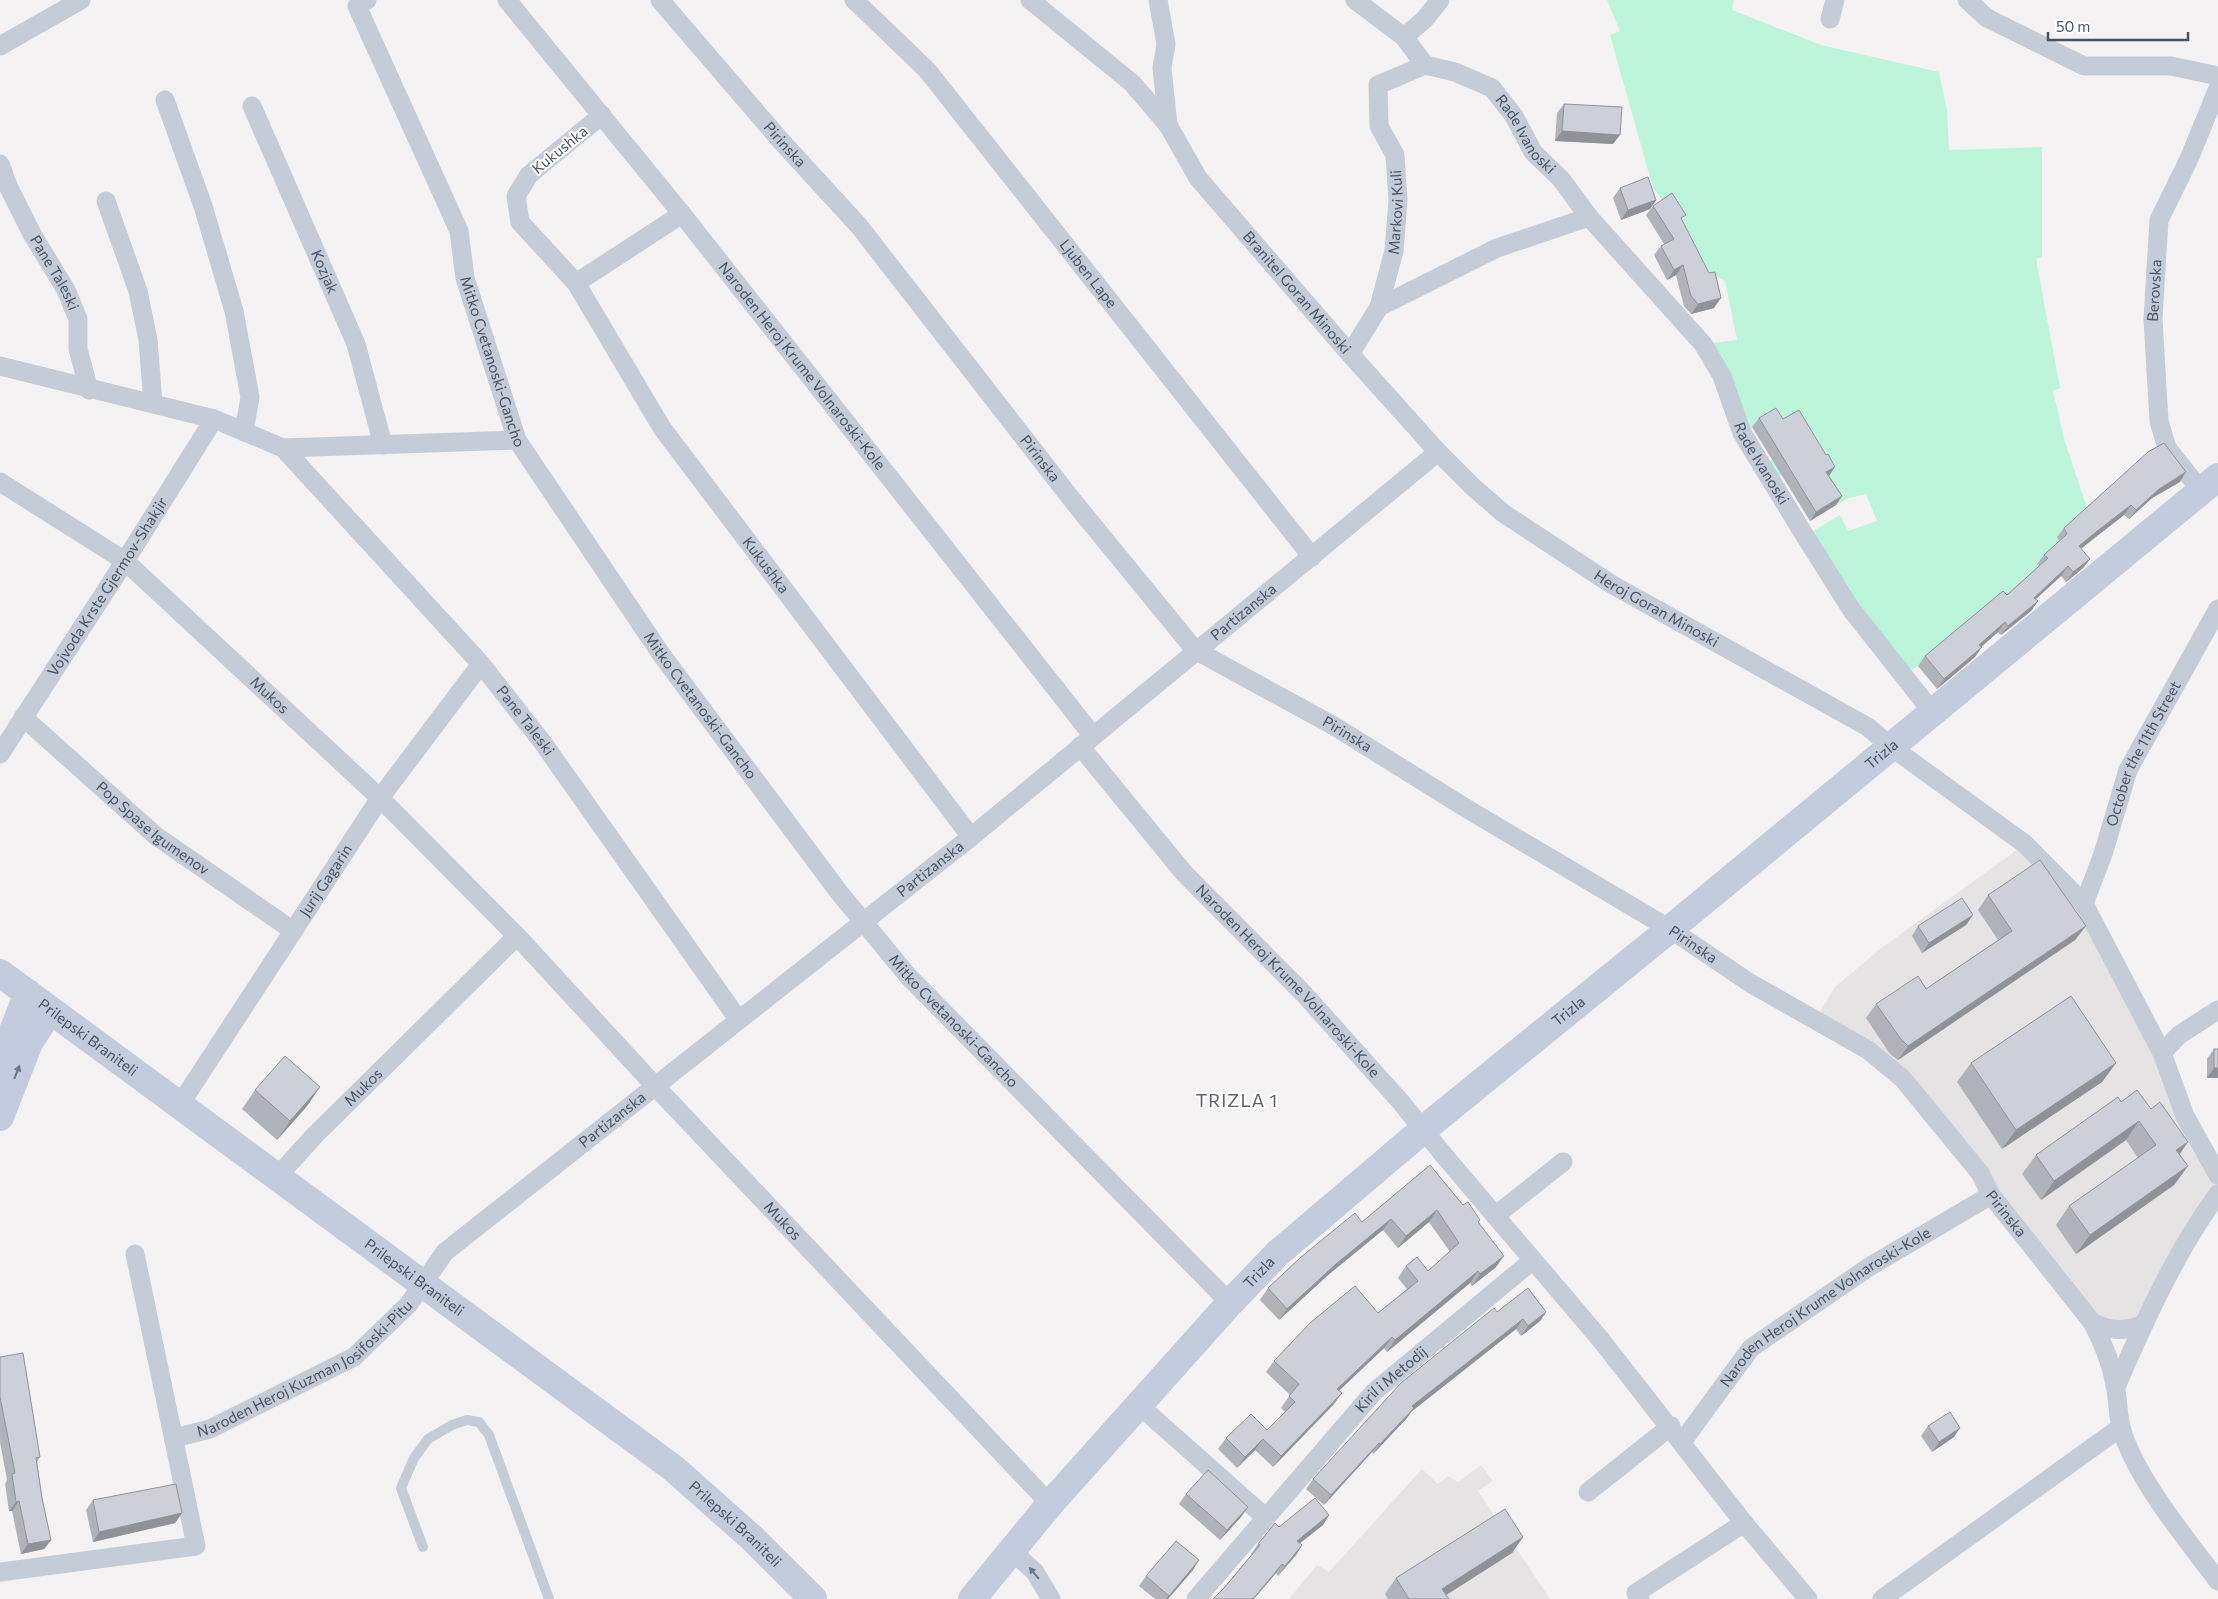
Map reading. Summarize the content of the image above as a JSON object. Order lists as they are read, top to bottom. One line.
{"streets":{"street":["Rade Ivanoski","Pirinska","Kukushka","Markovi Kuli","Kozjak","Ljuben Lape","Pane Taleski","Berovska","Branitel Goran Minoski","Mitko Cvetanoski-Gancho","Naroden Heroj Krume Volnaroski-Kole","Vojvoda Krste Gjermov-Shakjir","Heroj Goran Minoski","Partizanska","Mukos","Trizla","October the 11th Street","Pop Spase Igumenov","Jurij Gagarin","Prilepski Braniteli","Naroden Heroj Kuzman Josifoski-Pitu","Kiril i Metodij"]},"crossings":[["Rade Ivanoski","Markovi Kuli"],["Rade Ivanoski","Trizla"],["Pirinska","Naroden Heroj Krume Volnaroski-Kole"],["Pirinska","Partizanska"],["Pirinska","Trizla"],["Kukushka","Naroden Heroj Krume Volnaroski-Kole"],["Kukushka","Partizanska"],["Markovi Kuli","Branitel Goran Minoski"],["Ljuben Lape","Partizanska"],["Pane Taleski","Partizanska"],["Pane Taleski","Jurij Gagarin"],["Berovska","Trizla"],["Branitel Goran Minoski","Heroj Goran Minoski"],["Branitel Goran Minoski","Partizanska"],["Mitko Cvetanoski-Gancho","Partizanska"],["Mitko Cvetanoski-Gancho","Trizla"],["Naroden Heroj Krume Volnaroski-Kole","Partizanska"],["Naroden Heroj Krume Volnaroski-Kole","Trizla"],["Naroden Heroj Krume Volnaroski-Kole","Kiril i Metodij"],["Vojvoda Krste Gjermov-Shakjir","Mukos"],["Vojvoda Krste Gjermov-Shakjir","Pop Spase Igumenov"],["Heroj Goran Minoski","Partizanska"],["Heroj Goran Minoski","Trizla"],["Partizanska","Mukos"],["Partizanska","Prilepski Braniteli"],["Partizanska","Naroden Heroj Kuzman Josifoski-Pitu"],["Mukos","Trizla"],["Mukos","Jurij Gagarin"],["Mukos","Prilepski Braniteli"],["Pop Spase Igumenov","Jurij Gagarin"],["Jurij Gagarin","Prilepski Braniteli"],["Prilepski Braniteli","Naroden Heroj Kuzman Josifoski-Pitu"]],"districts":["TRIZLA 1"],"scale_bar":"50 m"}
